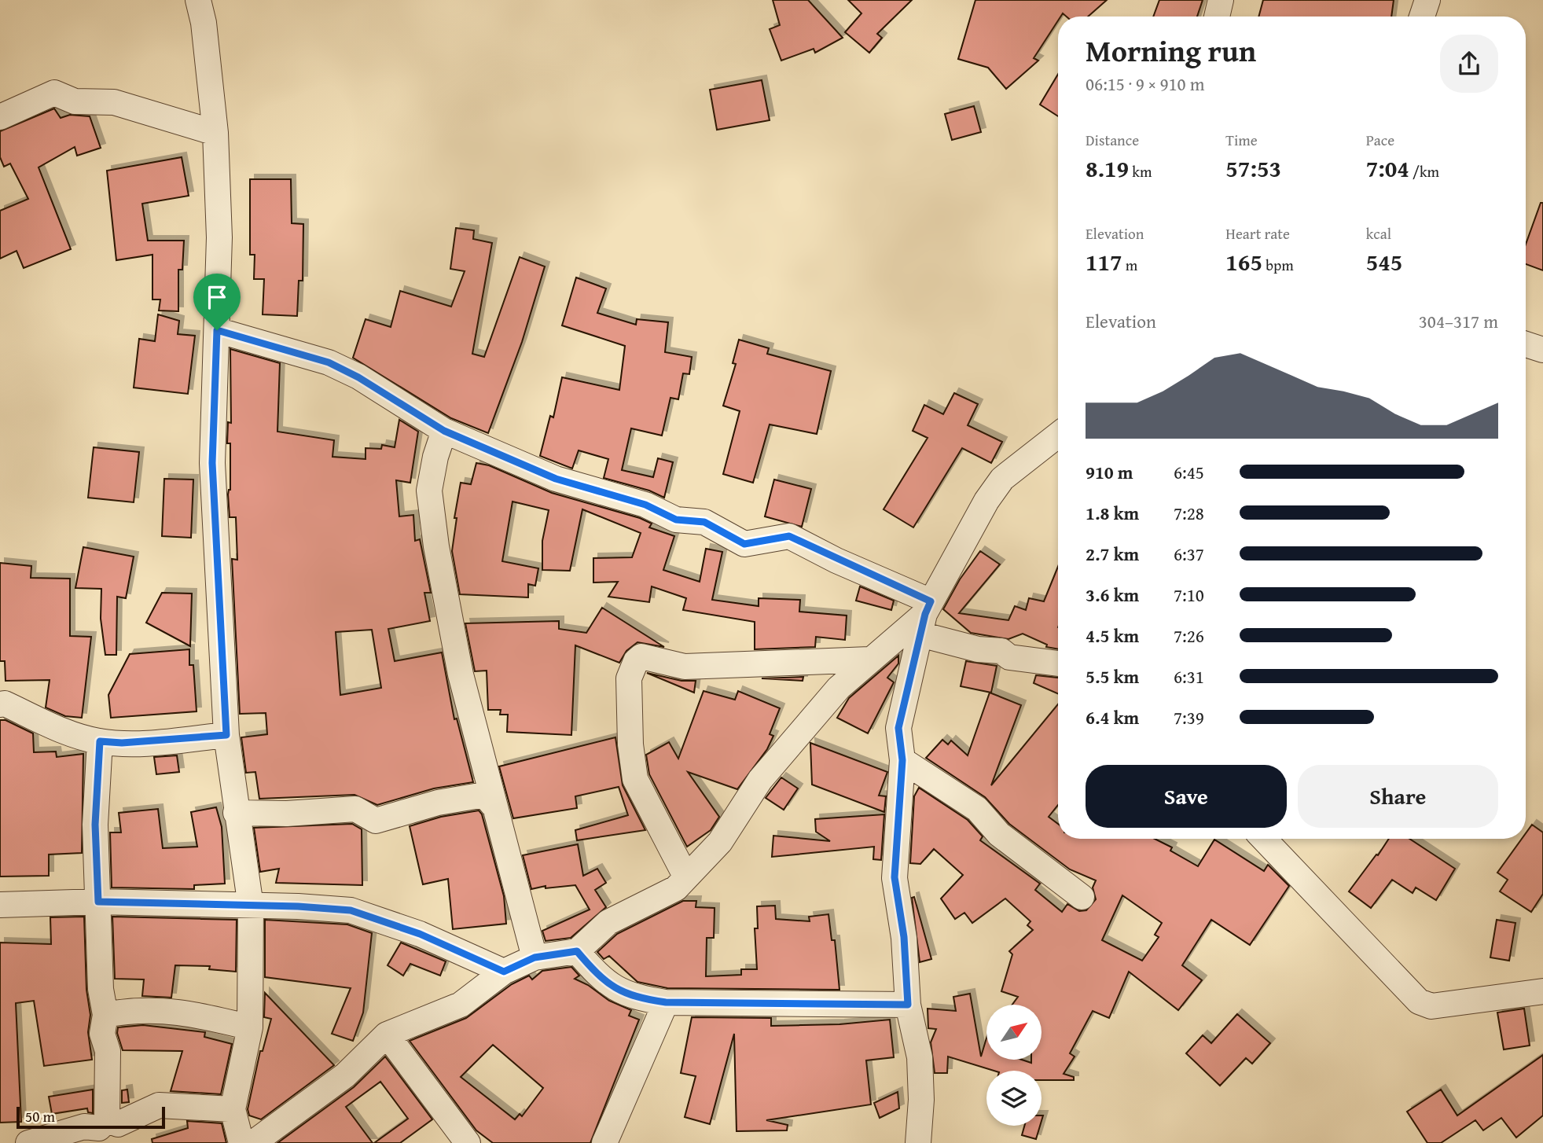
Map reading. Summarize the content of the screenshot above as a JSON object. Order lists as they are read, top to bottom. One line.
{"scale_bar":"50 m","north":"top right","page":{"heading":["Morning run","06:15 · 9 × 910 m"],"stats":[["Distance","8.19 km"],["Time","57:53"],["Pace","7:04 /km"],["Elevation","117 m"],["Heart rate","165 bpm"],["kcal","545"]],"chart":["Elevation","304–317 m"],"list":[{"name":"910 m","note":"6:45"},{"name":"1.8 km","note":"7:28"},{"name":"2.7 km","note":"6:37"},{"name":"3.6 km","note":"7:10"},{"name":"4.5 km","note":"7:26"},{"name":"5.5 km","note":"6:31"},{"name":"6.4 km","note":"7:39"}],"buttons":["Save","Share"],"scale":"50 m"}}
